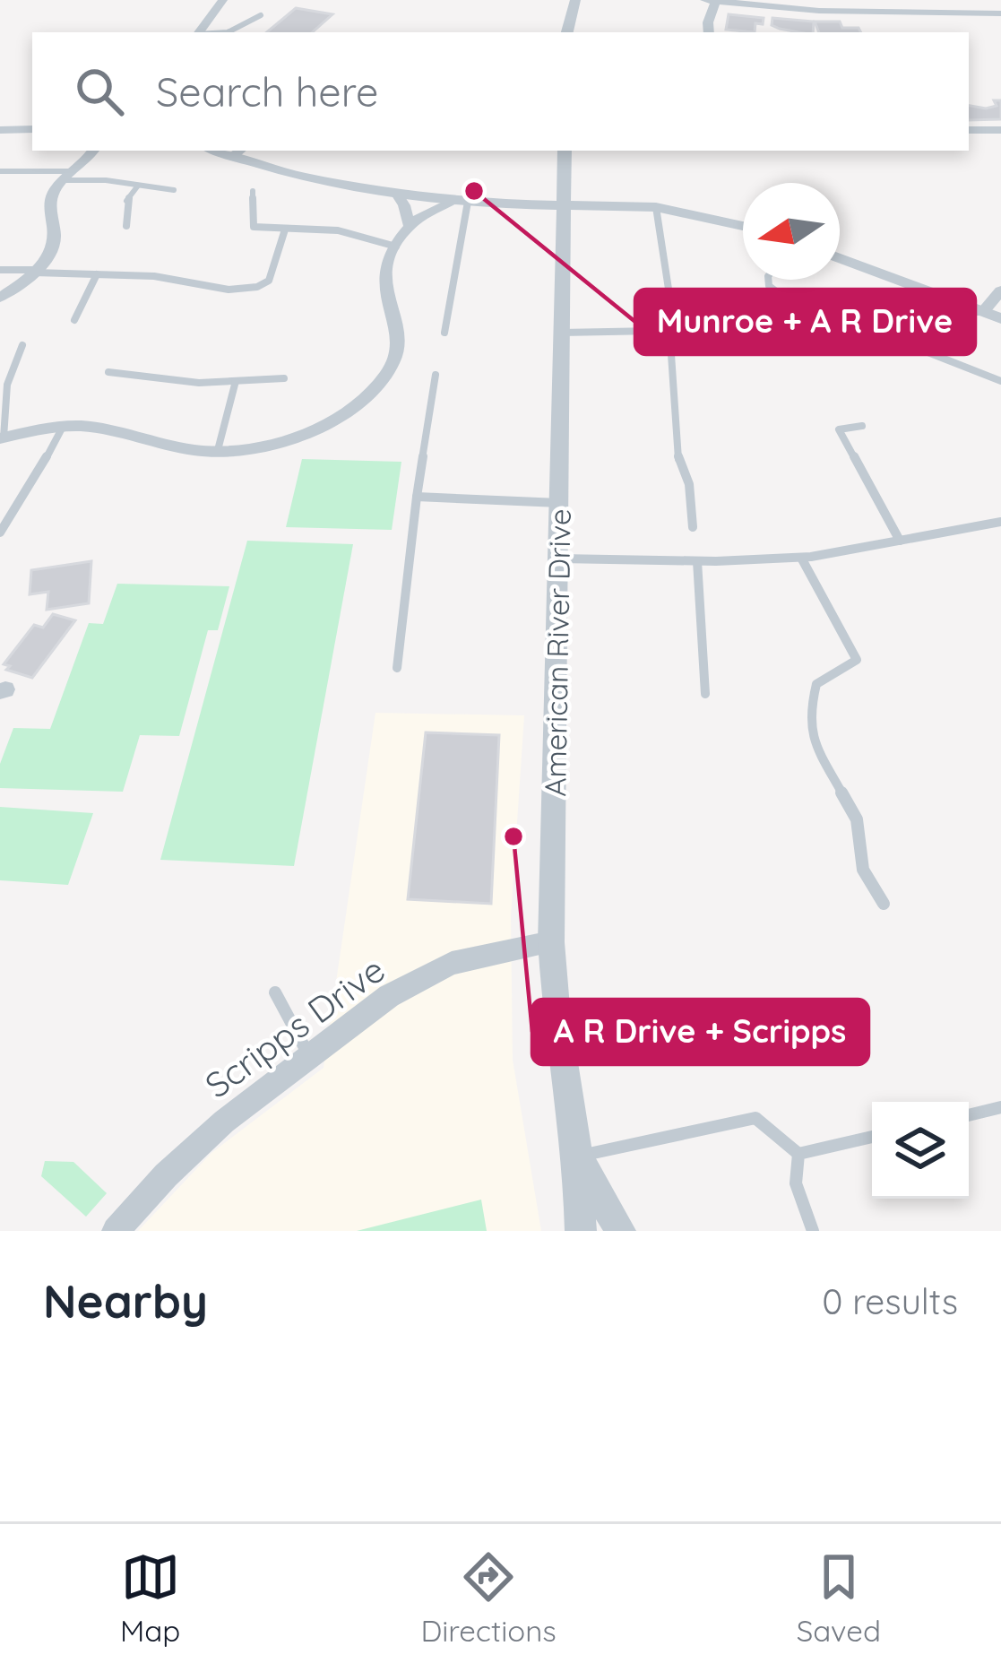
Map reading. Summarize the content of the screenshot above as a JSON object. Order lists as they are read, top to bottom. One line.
{"streets":{"street":["American River Drive","Scripps Drive"]},"crossings":[["American River Drive","Scripps Drive"]],"places":["Munroe + A R Drive","A R Drive + Scripps"],"north":"left","page":{"search":"Search here","heading":["Nearby","0 results"],"nav":["Map","Directions","Saved"]}}
